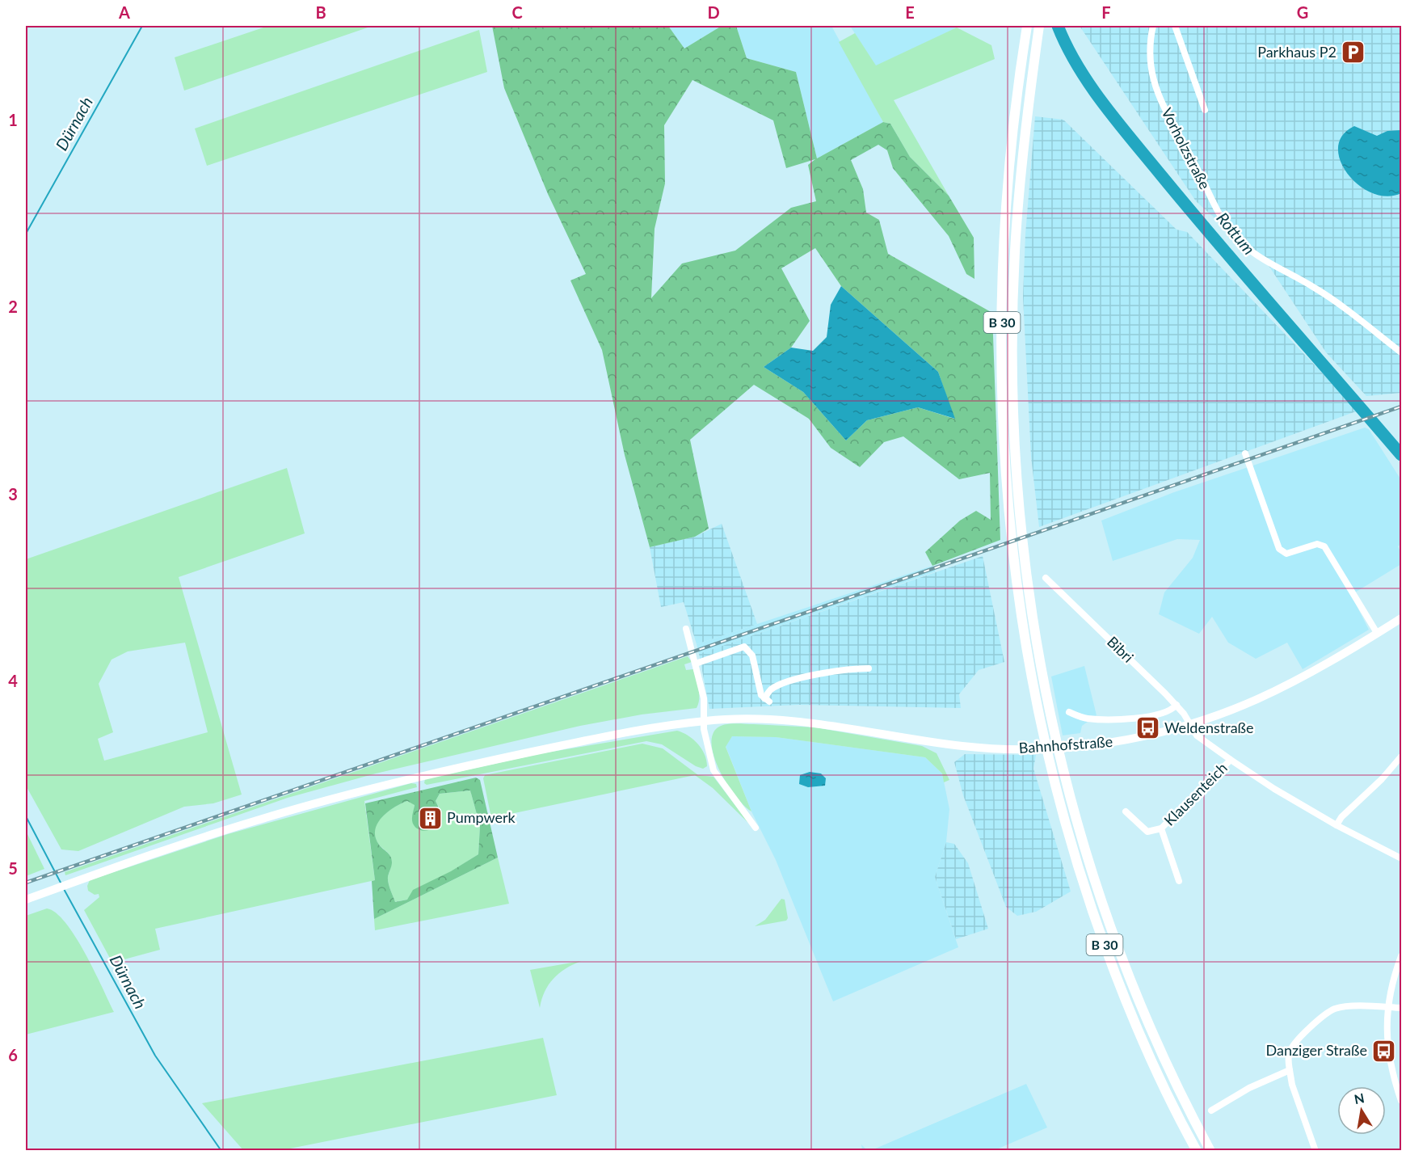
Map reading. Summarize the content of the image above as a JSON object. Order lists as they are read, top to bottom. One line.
{"streets":{"highway":["B 30"],"main road":["Bahnhofstraße"],"street":["Vorholzstraße","Bibri","Klausenteich"]},"crossings":[["Bibri","Bahnhofstraße"]],"water":["Dürnach","Rottum"],"places":{"parking":["Parkhaus P2"],"bus stop":["Weldenstraße","Danziger Straße"],"building":["Pumpwerk"]},"north":"top","grid":{"columns":["A","B","C","D","E","F","G"],"rows":["1","2","3","4","5","6"]}}
